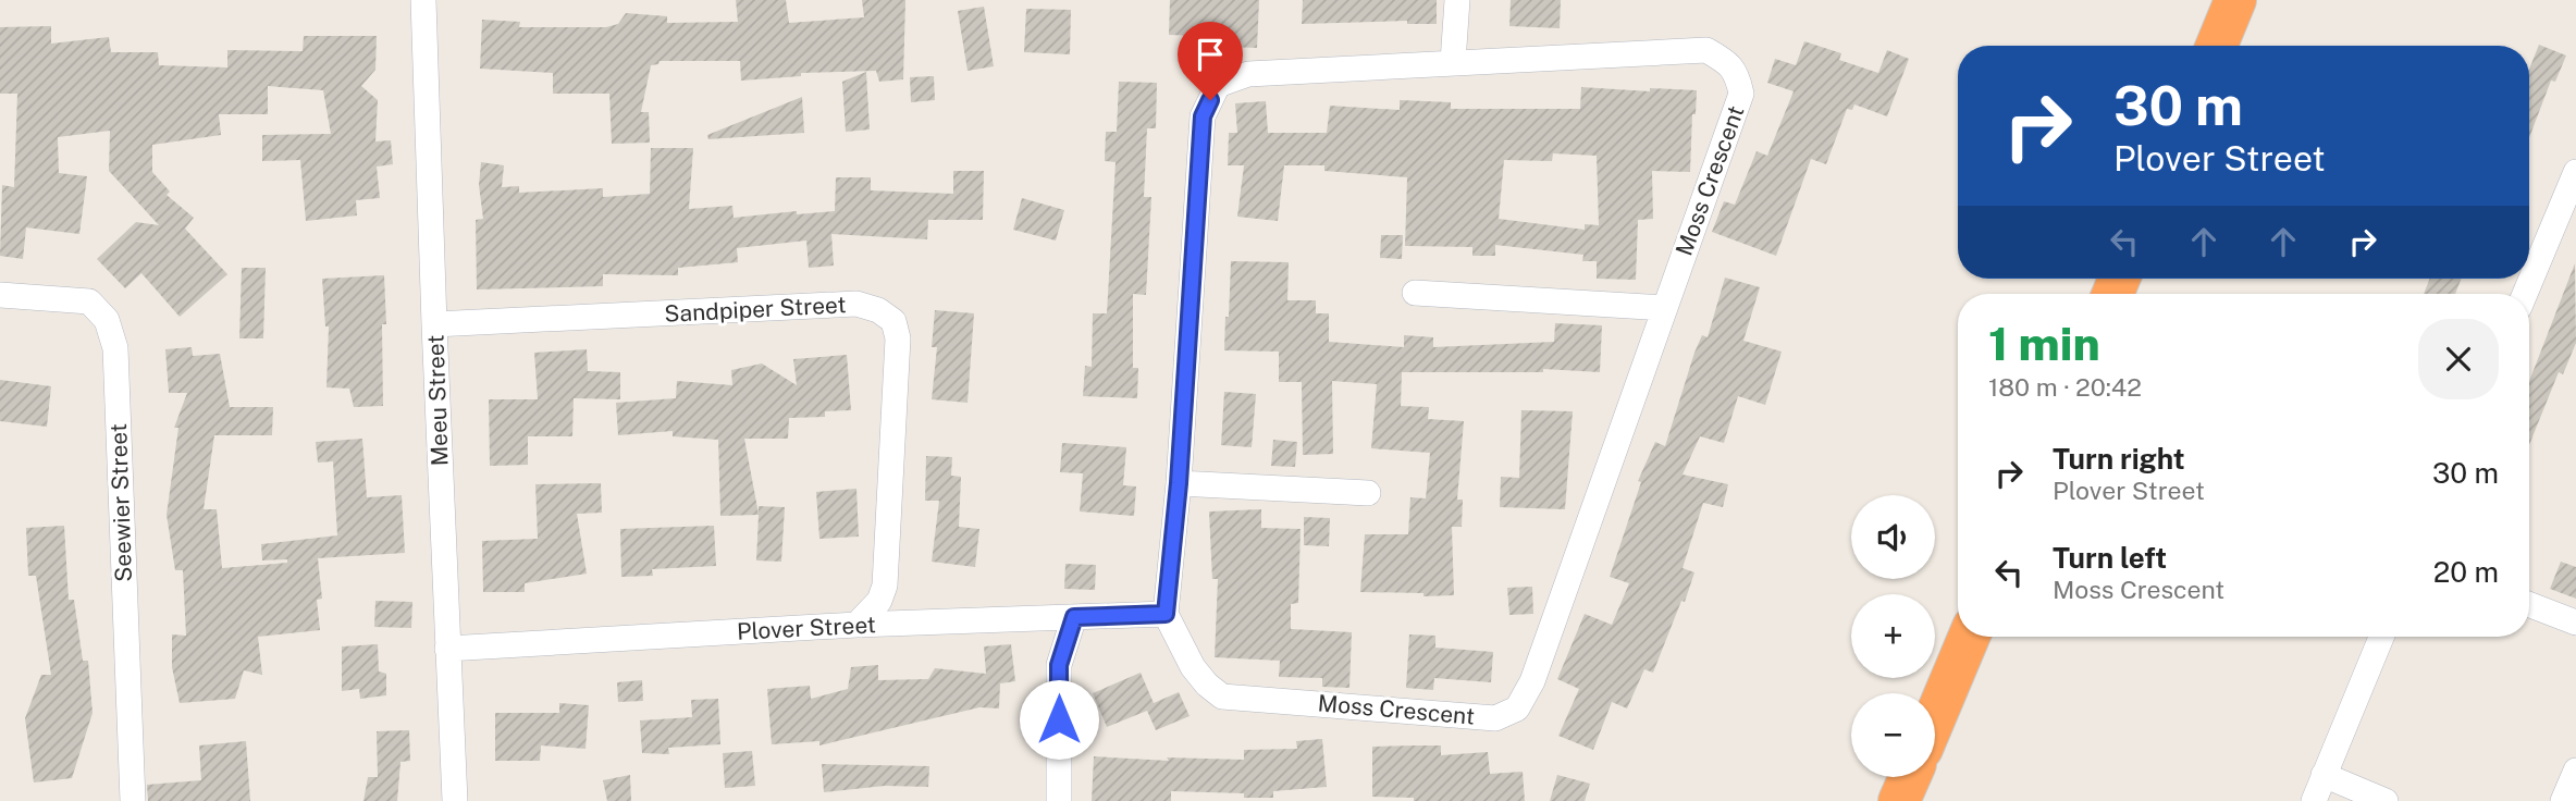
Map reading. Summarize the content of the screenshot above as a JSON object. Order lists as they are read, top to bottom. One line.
{"streets":{"street":["Moss Crescent","Sandpiper Street","Meeu Street","Seewier Street","Plover Street"]},"crossings":[["Moss Crescent","Plover Street"],["Sandpiper Street","Meeu Street"],["Sandpiper Street","Plover Street"],["Meeu Street","Plover Street"]],"page":{"turn":["30 m","Plover Street"],"heading":["1 min","180 m · 20:42"],"list":[{"name":"Turn right","note":"Plover Street","value":"30 m"},{"name":"Turn left","note":"Moss Crescent","value":"20 m"}],"map_buttons":["+","−"]}}
